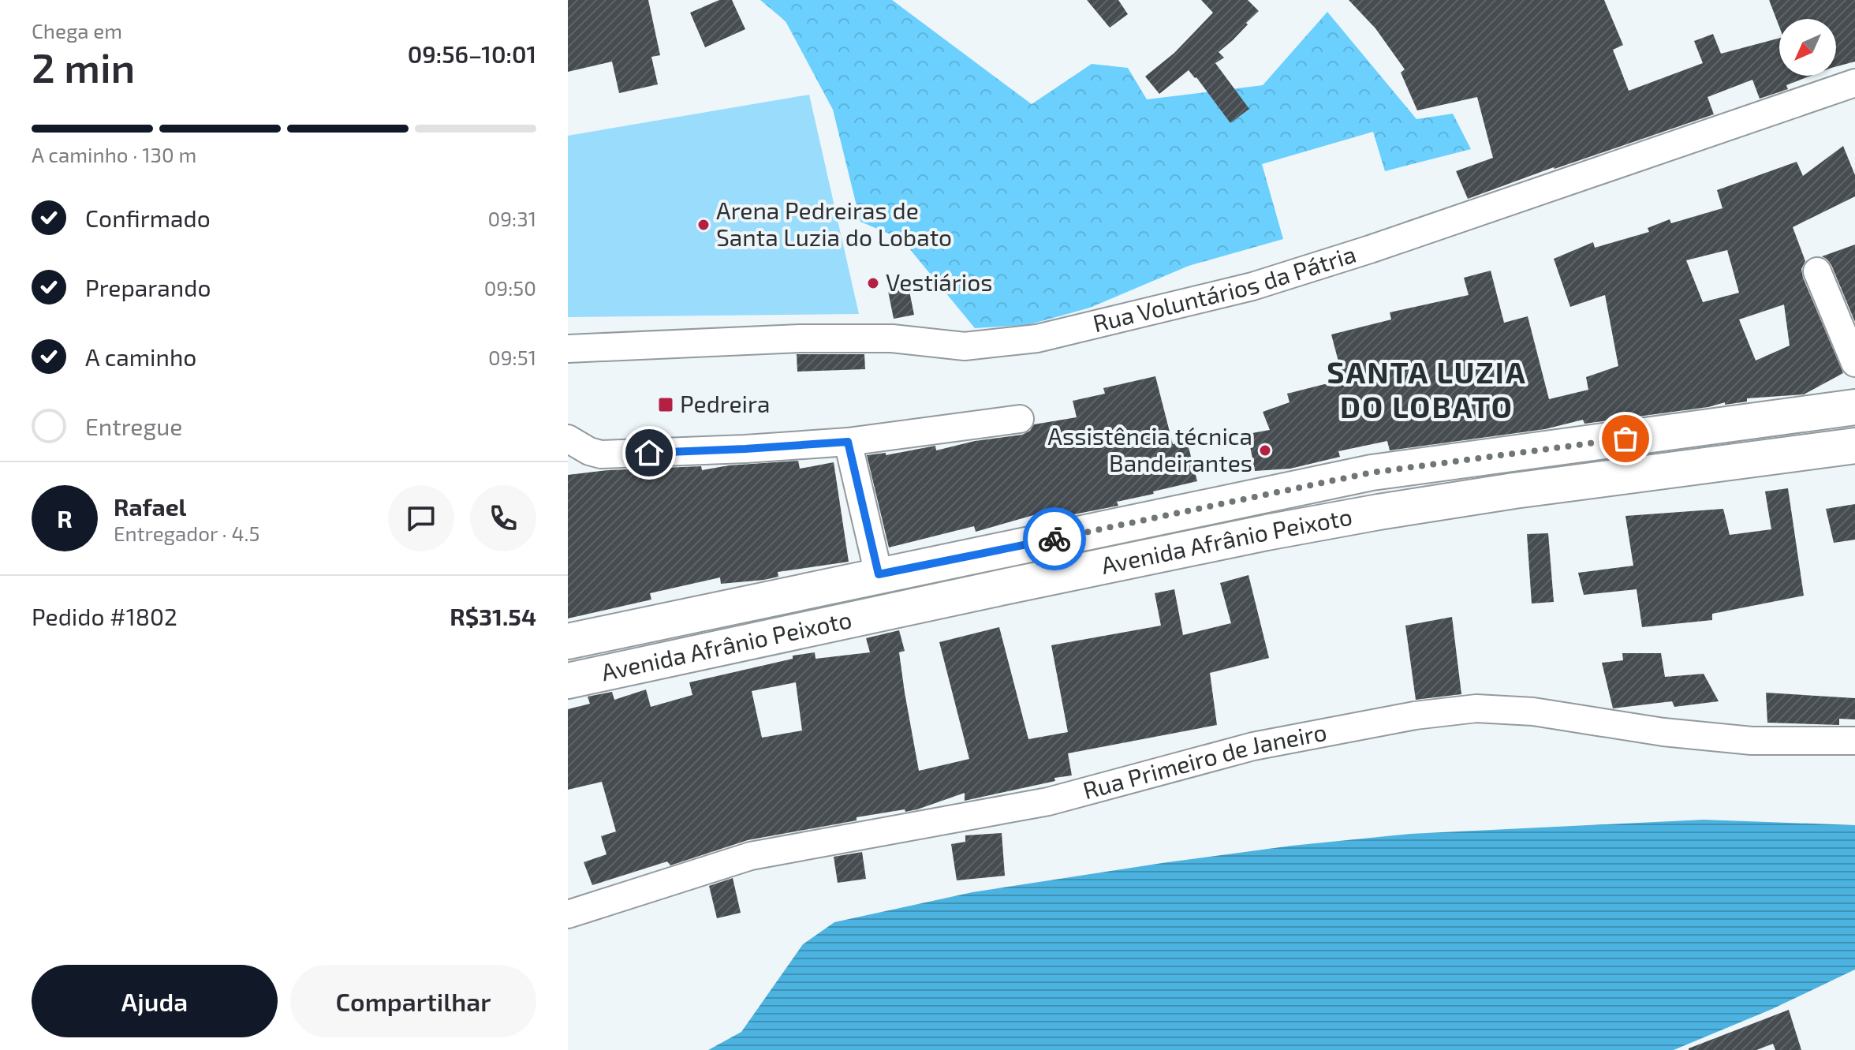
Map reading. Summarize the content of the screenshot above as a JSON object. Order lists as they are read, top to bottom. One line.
{"streets":{"main road":["Avenida Afrânio Peixoto"],"street":["Rua Voluntários da Pátria","Rua Primeiro de Janeiro"]},"districts":["SANTA LUZIA DO LOBATO"],"places":{"other":["Arena Pedreiras de Santa Luzia do Lobato","Vestiários","Assistência técnica Bandeirantes"],"transit":["Pedreira"]},"north":"bottom left","page":{"heading":["2 min","Chega em","09:56–10:01"],"panel":["Rafael","Entregador · 4.5","Pedido #1802","R$31.54"],"bar":"A caminho · 130 m","list":[["Confirmado","09:31"],["Preparando","09:50"],["A caminho","09:51"],"Entregue"],"round":"R","buttons":["Ajuda","Compartilhar"]}}
